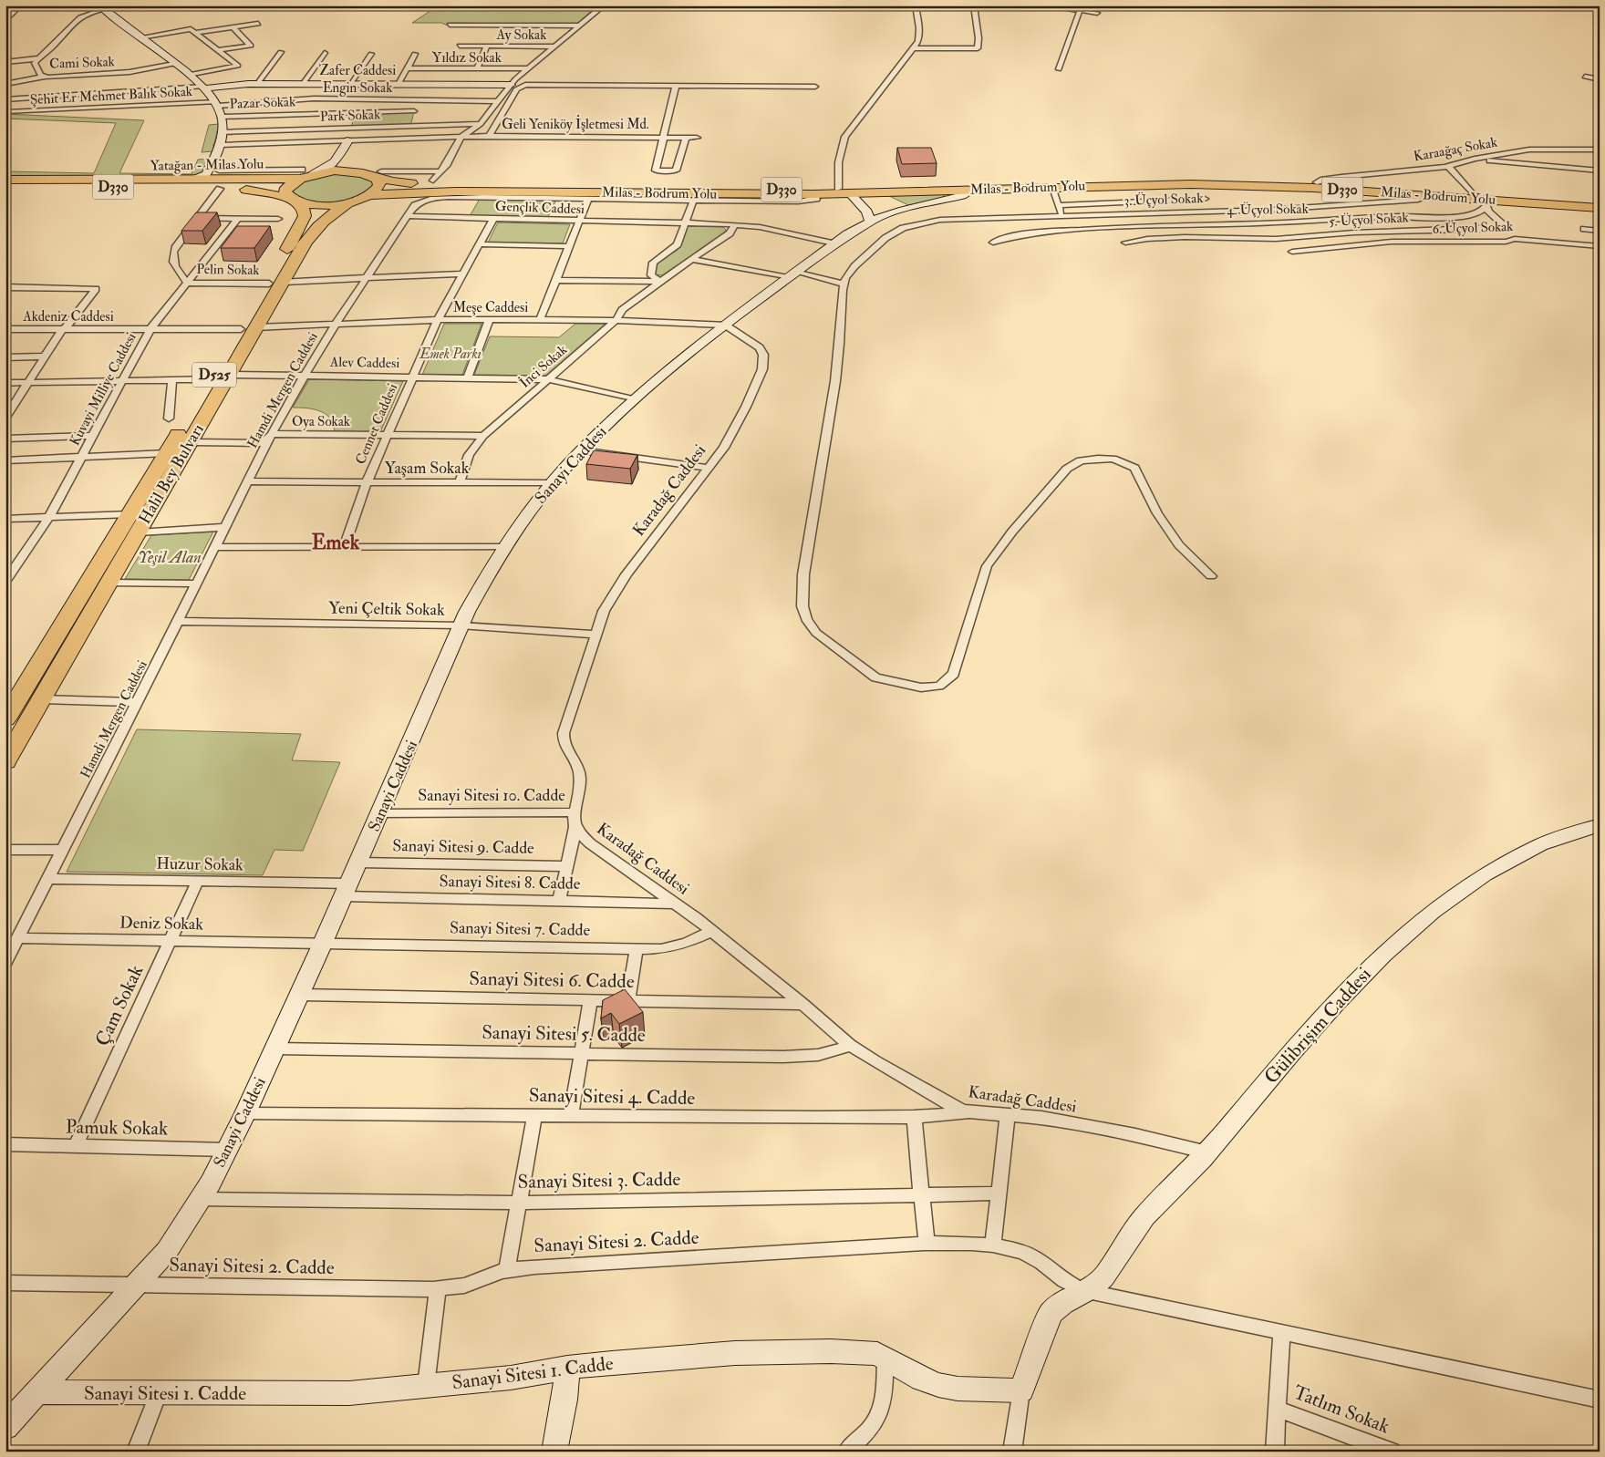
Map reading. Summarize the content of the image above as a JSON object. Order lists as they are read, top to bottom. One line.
{"streets":{"highway":["Yatağan - Milas Yolu","D330","Milas - Bodrum Yolu","D525","Halil Bey Bulvarı"],"street":["Ay Sokak","Yıldız Sokak","Cami Sokak","Zafer Caddesi","Engin Sokak","Şehit Er Mehmet Balık Sokak","Pazar Sokak","Park Sokak","Geli Yeniköy İşletmesi Md.","Karaağaç Sokak","3. Üçyol Sokak","Gençlik Caddesi","4. Üçyol Sokak","5. Üçyol Sokak","6. Üçyol Sokak","Pelin Sokak","Meşe Caddesi","Akdeniz Caddesi","Alev Caddesi","İnci Sokak","Kuvayi Milliye Caddesi","Hamdi Mergen Caddesi","Oya Sokak","Cennet Caddesi","Sanayi Caddesi","Yaşam Sokak","Karadağ Caddesi","Yeni Çeltik Sokak","Sanayi Sitesi 10. Cadde","Sanayi Sitesi 9. Cadde","Huzur Sokak","Sanayi Sitesi 8. Cadde","Deniz Sokak","Sanayi Sitesi 7. Cadde","Sanayi Sitesi 6. Cadde","Çam Sokak","Gülibrişim Caddesi","Sanayi Sitesi 5. Cadde","Sanayi Sitesi 4. Cadde","Pamuk Sokak","Sanayi Sitesi 3. Cadde","Sanayi Sitesi 2. Cadde","Sanayi Sitesi 1. Cadde","Tatlım Sokak"]},"crossings":[["Ay Sokak","Yıldız Sokak"],["Engin Sokak","Şehit Er Mehmet Balık Sokak"],["Karaağaç Sokak","Milas - Bodrum Yolu"],["Yatağan - Milas Yolu","D330"],["D330","Milas - Bodrum Yolu"],["Milas - Bodrum Yolu","3. Üçyol Sokak"],["Milas - Bodrum Yolu","4. Üçyol Sokak"],["Milas - Bodrum Yolu","Hamdi Mergen Caddesi"],["Milas - Bodrum Yolu","Sanayi Caddesi"],["Gençlik Caddesi","İnci Sokak"],["Gençlik Caddesi","Hamdi Mergen Caddesi"],["Gençlik Caddesi","Cennet Caddesi"],["Gençlik Caddesi","Sanayi Caddesi"],["Pelin Sokak","Kuvayi Milliye Caddesi"],["Pelin Sokak","Hamdi Mergen Caddesi"],["Pelin Sokak","Cennet Caddesi"],["Pelin Sokak","Halil Bey Bulvarı"],["Meşe Caddesi","Akdeniz Caddesi"],["Meşe Caddesi","İnci Sokak"],["Meşe Caddesi","Hamdi Mergen Caddesi"],["Meşe Caddesi","Cennet Caddesi"],["Meşe Caddesi","Sanayi Caddesi"],["Meşe Caddesi","Halil Bey Bulvarı"],["Meşe Caddesi","Karadağ Caddesi"],["Akdeniz Caddesi","Kuvayi Milliye Caddesi"],["Akdeniz Caddesi","Halil Bey Bulvarı"],["Alev Caddesi","İnci Sokak"],["Alev Caddesi","Hamdi Mergen Caddesi"],["Alev Caddesi","Cennet Caddesi"],["Alev Caddesi","Sanayi Caddesi"],["Alev Caddesi","Halil Bey Bulvarı"],["İnci Sokak","Oya Sokak"],["İnci Sokak","Yaşam Sokak"],["D525","Halil Bey Bulvarı"],["Hamdi Mergen Caddesi","Oya Sokak"],["Hamdi Mergen Caddesi","Yaşam Sokak"],["Hamdi Mergen Caddesi","Yeni Çeltik Sokak"],["Hamdi Mergen Caddesi","Huzur Sokak"],["Hamdi Mergen Caddesi","Deniz Sokak"],["Oya Sokak","Cennet Caddesi"],["Oya Sokak","Halil Bey Bulvarı"],["Cennet Caddesi","Yaşam Sokak"],["Sanayi Caddesi","Yaşam Sokak"],["Sanayi Caddesi","Karadağ Caddesi"],["Sanayi Caddesi","Yeni Çeltik Sokak"],["Sanayi Caddesi","Sanayi Sitesi 10. Cadde"],["Sanayi Caddesi","Sanayi Sitesi 9. Cadde"],["Sanayi Caddesi","Huzur Sokak"],["Sanayi Caddesi","Sanayi Sitesi 8. Cadde"],["Sanayi Caddesi","Deniz Sokak"],["Sanayi Caddesi","Sanayi Sitesi 7. Cadde"],["Sanayi Caddesi","Sanayi Sitesi 6. Cadde"],["Sanayi Caddesi","Sanayi Sitesi 5. Cadde"],["Sanayi Caddesi","Sanayi Sitesi 4. Cadde"],["Sanayi Caddesi","Pamuk Sokak"],["Sanayi Caddesi","Sanayi Sitesi 3. Cadde"],["Sanayi Caddesi","Sanayi Sitesi 2. Cadde"],["Sanayi Caddesi","Sanayi Sitesi 1. Cadde"],["Karadağ Caddesi","Yeni Çeltik Sokak"],["Karadağ Caddesi","Sanayi Sitesi 10. Cadde"],["Karadağ Caddesi","Sanayi Sitesi 8. Cadde"],["Karadağ Caddesi","Sanayi Sitesi 7. Cadde"],["Karadağ Caddesi","Sanayi Sitesi 6. Cadde"],["Karadağ Caddesi","Gülibrişim Caddesi"],["Karadağ Caddesi","Sanayi Sitesi 5. Cadde"],["Karadağ Caddesi","Sanayi Sitesi 4. Cadde"],["Huzur Sokak","Sanayi Sitesi 8. Cadde"],["Huzur Sokak","Çam Sokak"],["Deniz Sokak","Sanayi Sitesi 7. Cadde"],["Deniz Sokak","Çam Sokak"],["Çam Sokak","Pamuk Sokak"],["Gülibrişim Caddesi","Sanayi Sitesi 2. Cadde"]],"districts":["Emek"],"parks":["Emek Parkı","Yeşil Alan"]}
